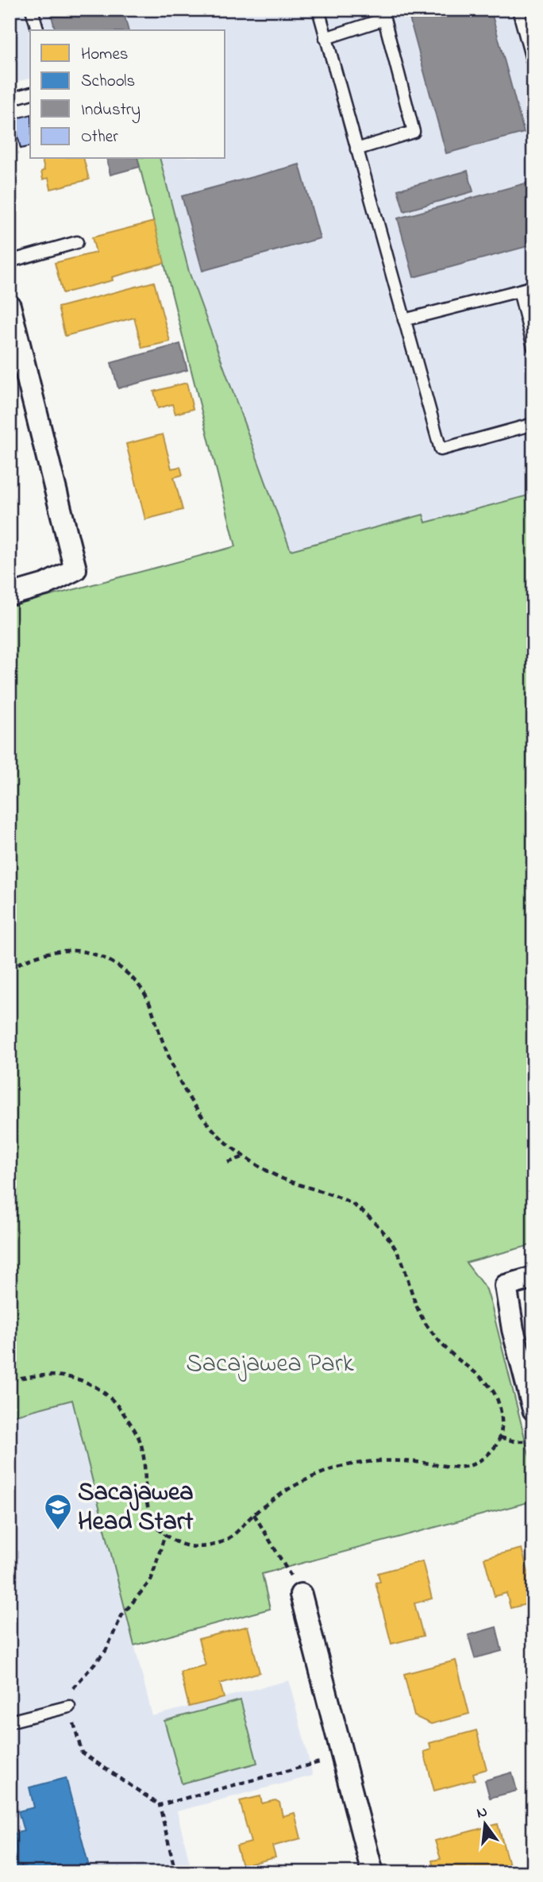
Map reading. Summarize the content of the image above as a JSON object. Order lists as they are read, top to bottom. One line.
{"parks":["Sacajawea Park"],"places":{"school or university":["Sacajawea Head Start"]},"legend":["Homes","Schools","Industry","Other"],"north":"top"}
